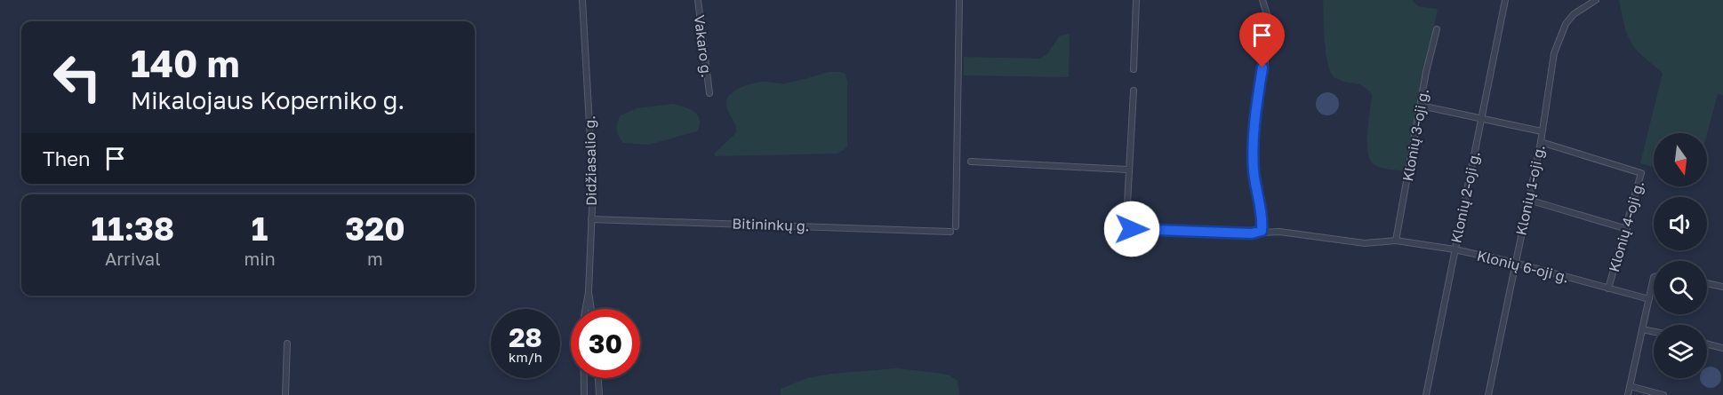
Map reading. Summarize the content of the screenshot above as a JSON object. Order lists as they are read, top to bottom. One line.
{"streets":{"street":["Vakaro g.","Klonių 3-oji g.","Didžiasalio g.","Klonių 1-oji g.","Klonių 2-oji g.","Bitininkų g.","Klonių 4-oji g.","Klonių 6-oji g."]},"crossings":[["Klonių 3-oji g.","Klonių 6-oji g."],["Didžiasalio g.","Bitininkų g."],["Klonių 1-oji g.","Klonių 4-oji g."],["Klonių 1-oji g.","Klonių 6-oji g."],["Klonių 2-oji g.","Klonių 6-oji g."],["Klonių 4-oji g.","Klonių 6-oji g."]],"north":"bottom","page":{"turn":["140 m","Mikalojaus Koperniko g."],"then":"Then","eta":["11:38","Arrival","1","min","320","m"],"speed":"28 km/h","limit":"30"}}
